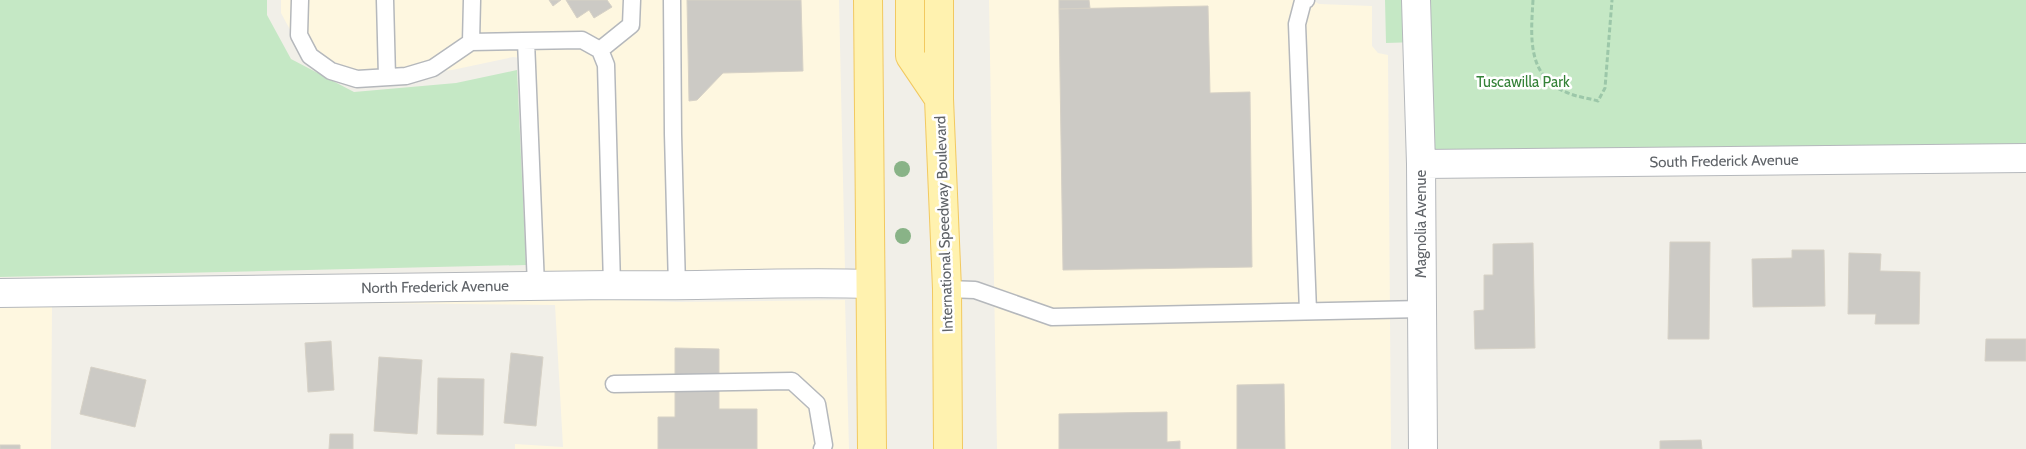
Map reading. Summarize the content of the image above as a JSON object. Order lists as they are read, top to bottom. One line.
{"streets":{"main road":["International Speedway Boulevard"],"street":["South Frederick Avenue","Magnolia Avenue","North Frederick Avenue"]},"crossings":[["South Frederick Avenue","Magnolia Avenue"]],"parks":["Tuscawilla Park"]}
